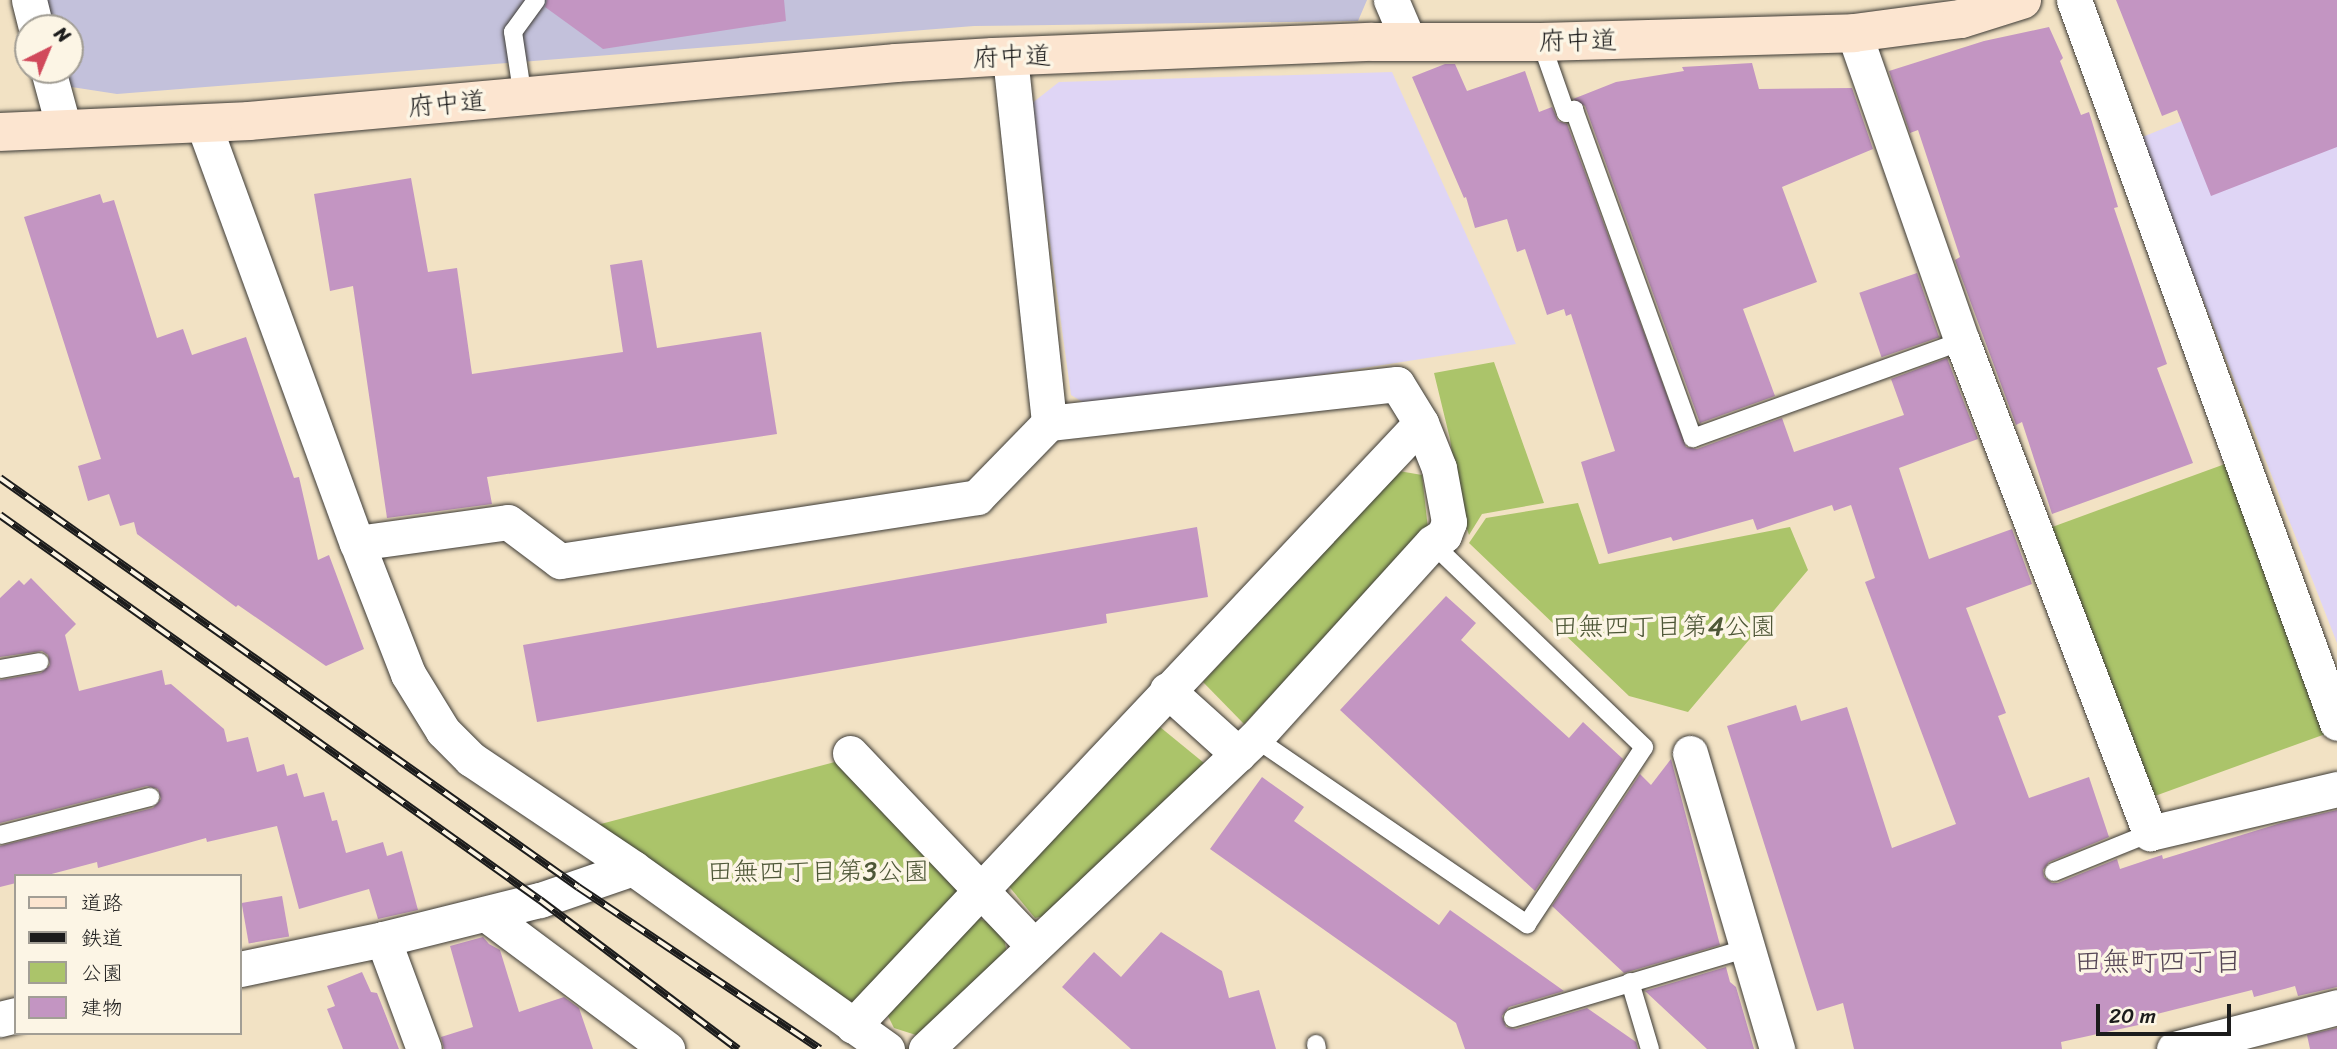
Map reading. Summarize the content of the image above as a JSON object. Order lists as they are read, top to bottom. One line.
{"streets":{"street":["府中道"]},"districts":["田無町四丁目"],"parks":["田無四丁目第4公園","田無四丁目第3公園"],"legend":["道路","鉄道","公園","建物"],"scale_bar":"20 m","north":"top right"}
